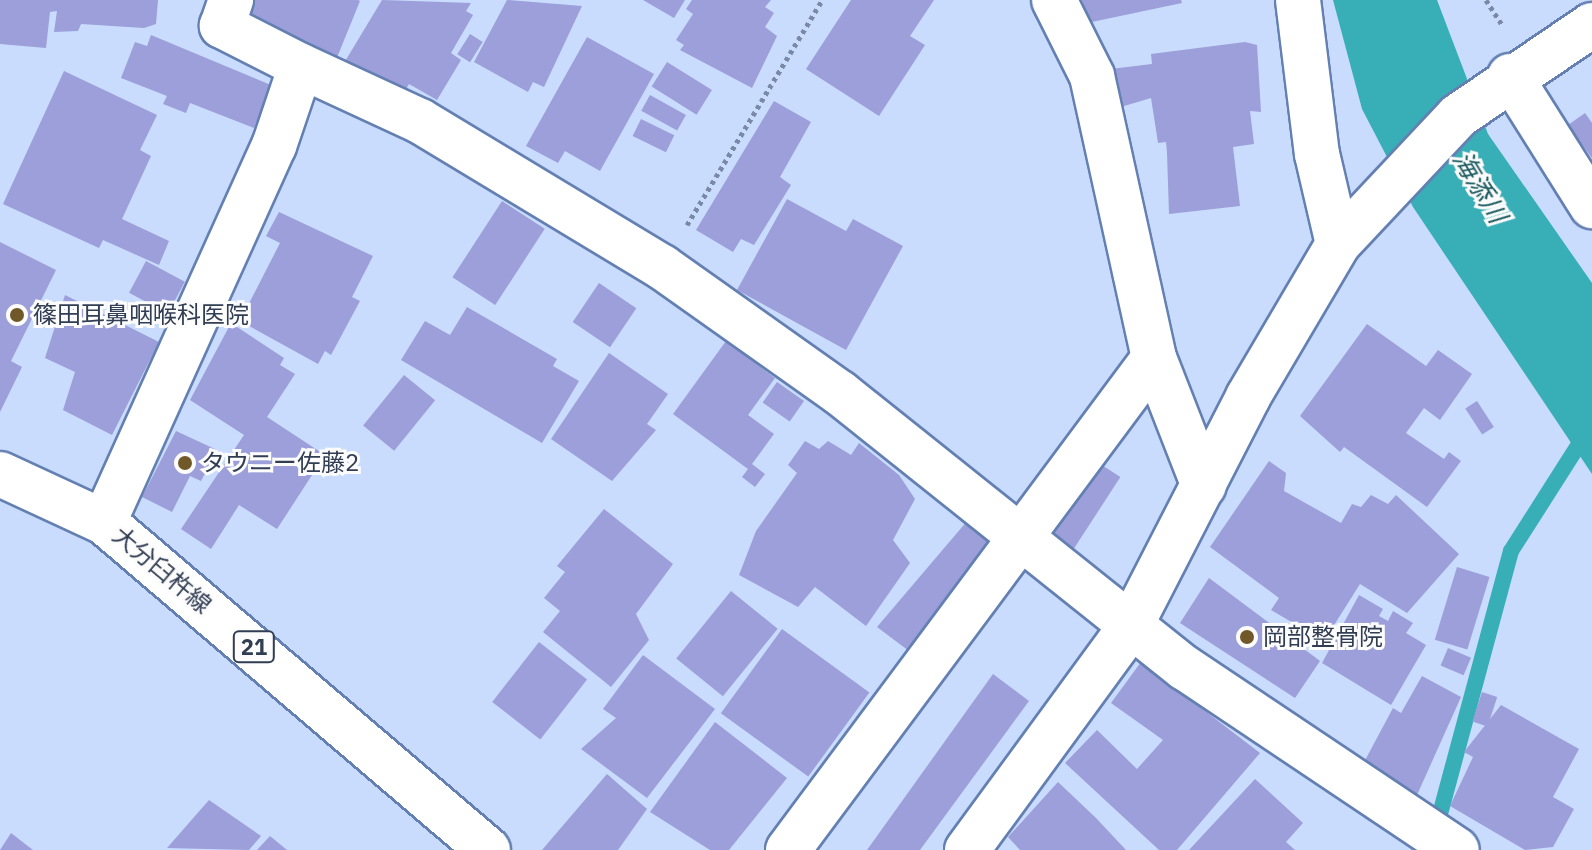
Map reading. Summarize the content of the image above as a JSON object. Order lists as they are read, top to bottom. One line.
{"streets":{"street":["大分臼杵線","21"]},"water":["海添川"],"places":["篠田耳鼻咽喉科医院","タウニー佐藤2","岡部整骨院"]}
